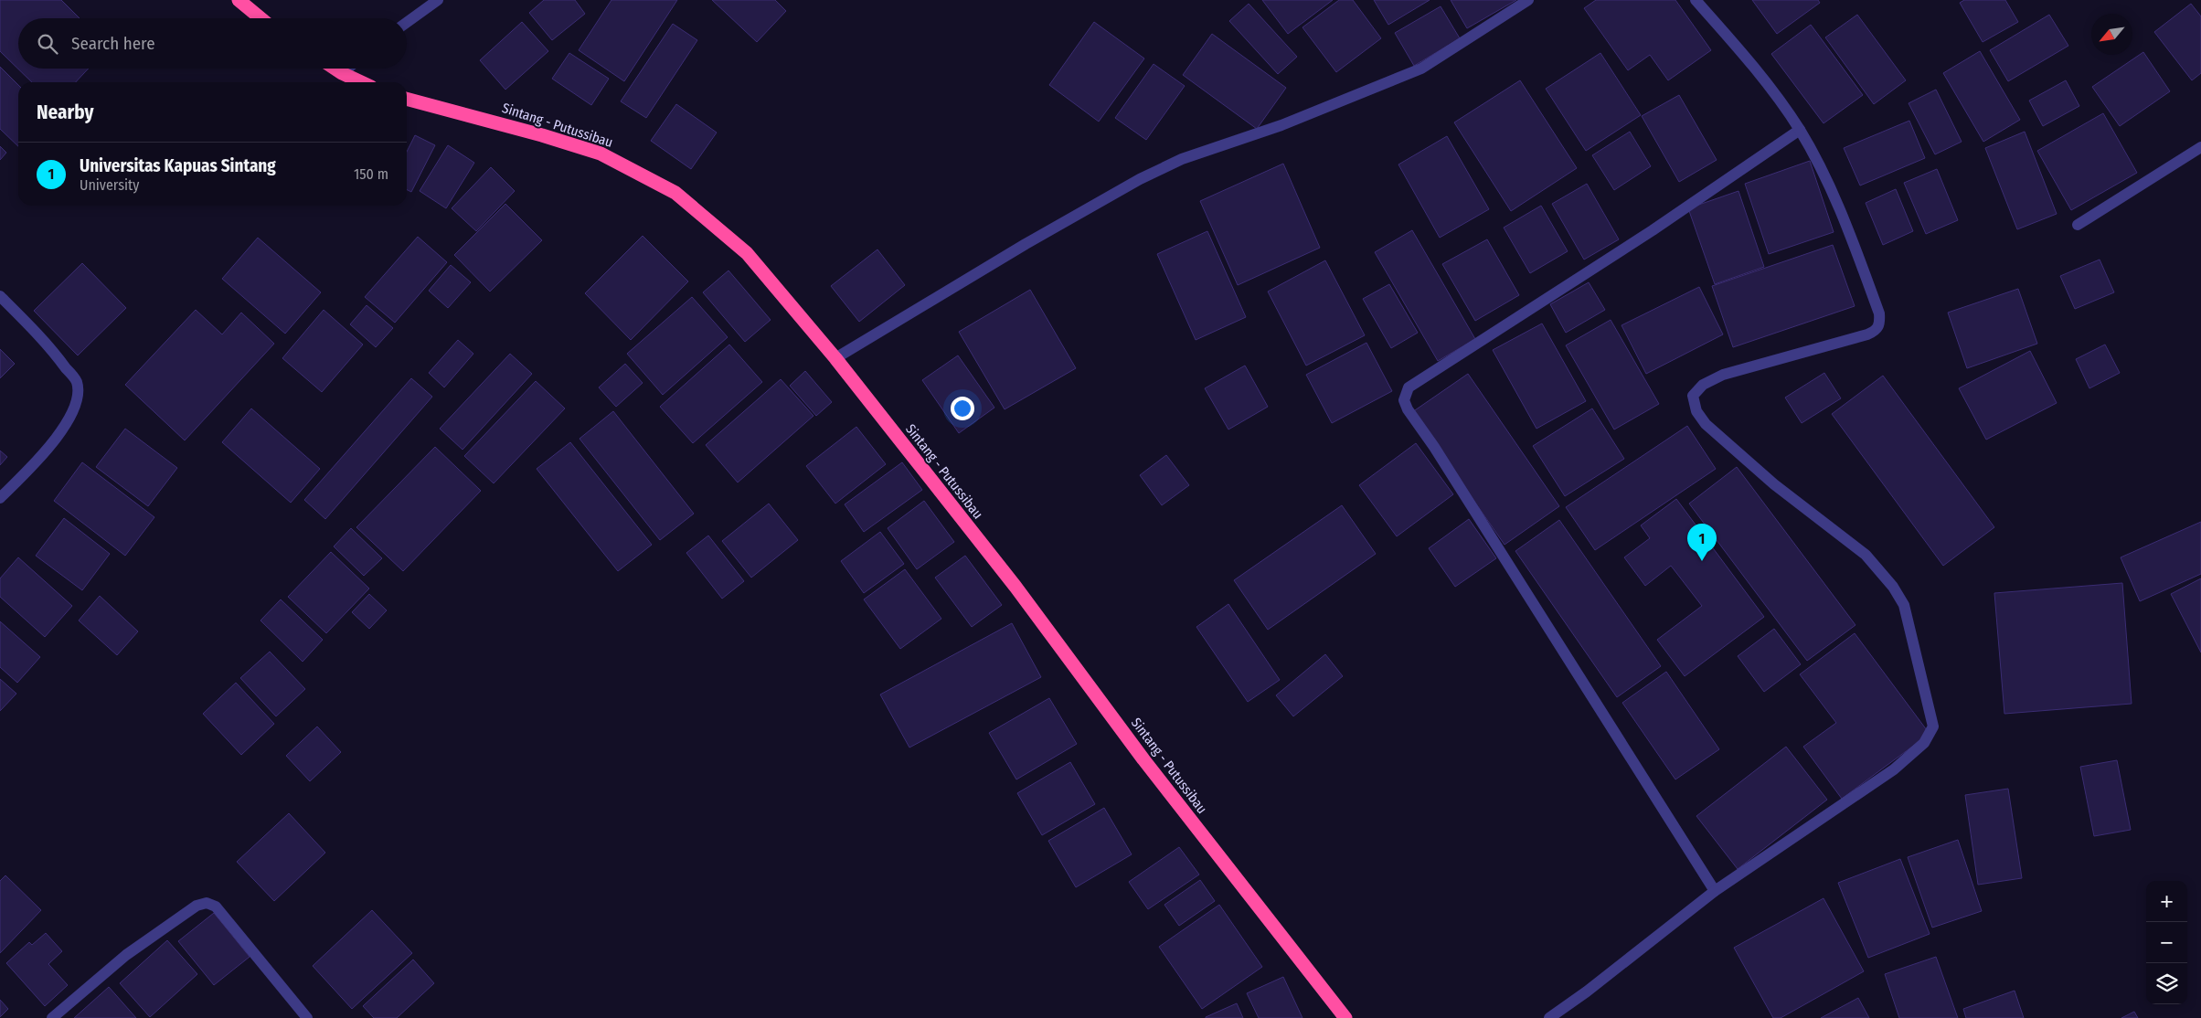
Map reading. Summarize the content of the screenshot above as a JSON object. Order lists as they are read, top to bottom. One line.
{"streets":{"highway":["Sintang - Putussibau"]},"north":"bottom left","page":{"search":"Search here","heading":"Nearby","list":[{"mark":"1","name":"Universitas Kapuas Sintang","note":"University","value":"150 m"}],"pins":"1","map_buttons":["+","−"]}}
